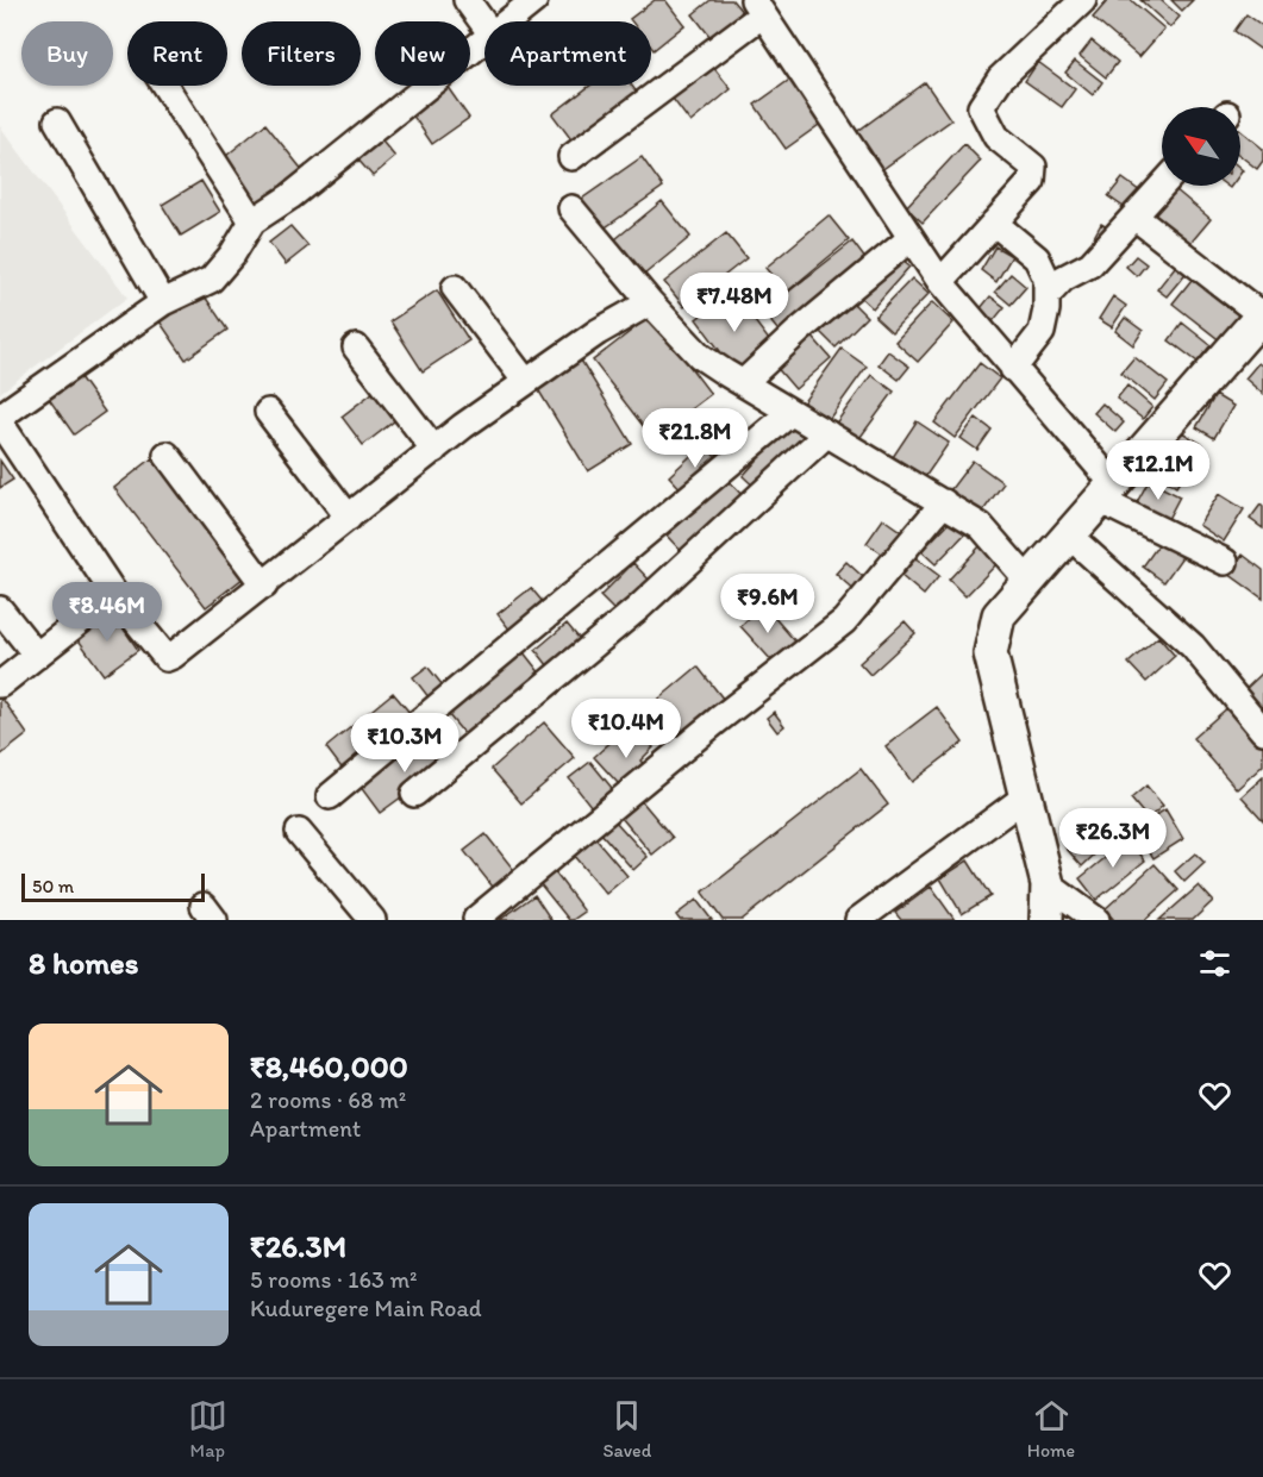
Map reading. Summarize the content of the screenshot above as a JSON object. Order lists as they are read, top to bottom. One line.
{"scale_bar":"50 m","north":"top left","page":{"chip":["Buy","Rent","Filters","New","Apartment"],"price":["₹7.48M","₹21.8M","₹12.1M","₹9.6M","₹8.46M","₹10.4M","₹10.3M","₹26.3M"],"scale":"50 m","heading":"8 homes","list":[{"name":"₹8,460,000","note":"2 rooms · 68 m² · Apartment"},{"name":"₹26.3M","note":"5 rooms · 163 m² · Kuduregere Main Road"}],"tabs":["Map","Saved","Home"]}}
